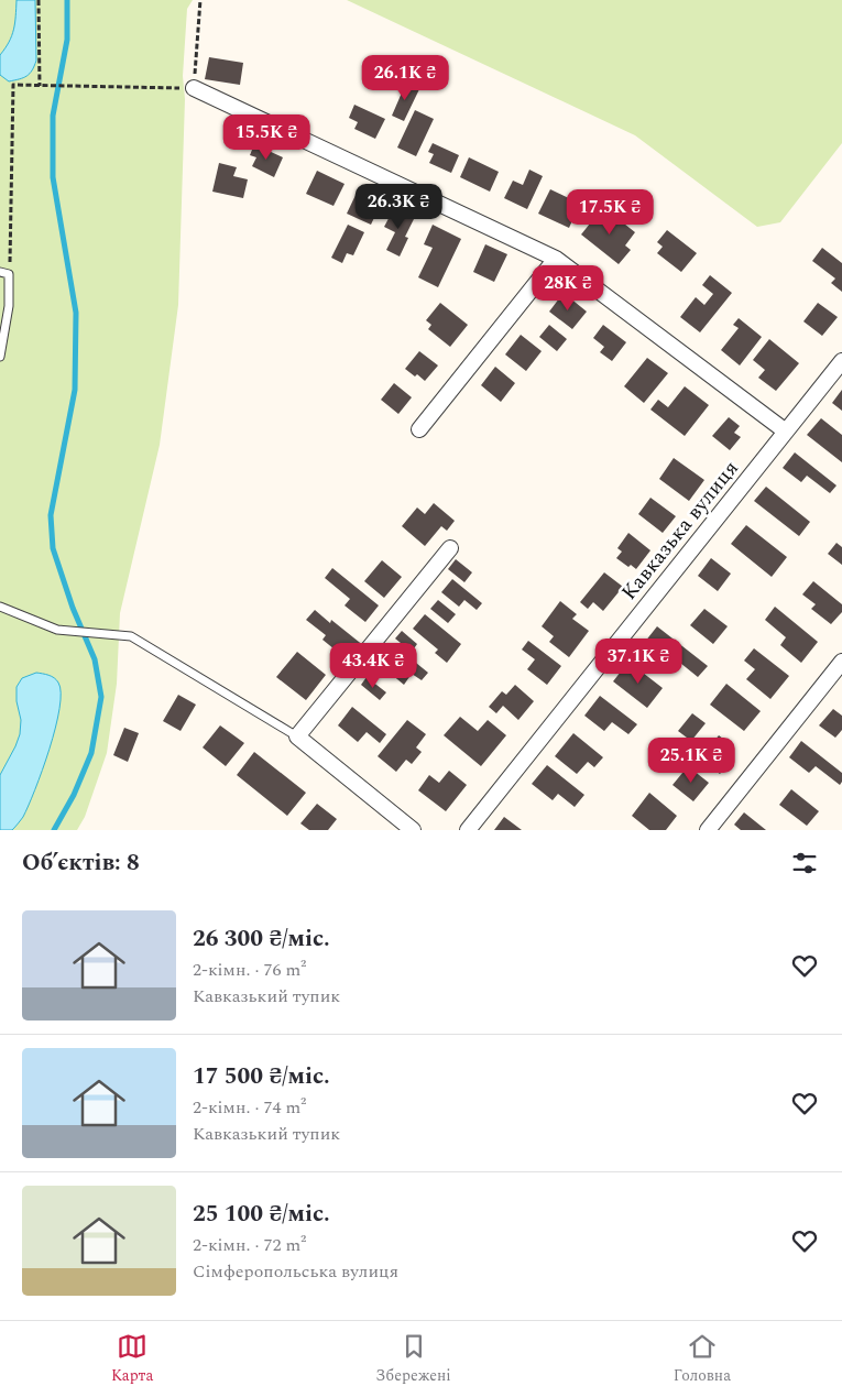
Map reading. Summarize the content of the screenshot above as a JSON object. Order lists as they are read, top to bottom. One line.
{"streets":{"street":["Кавказька вулиця"]},"page":{"price":["26.1K ₴","15.5K ₴","26.3K ₴","17.5K ₴","28K ₴","37.1K ₴","43.4K ₴","25.1K ₴"],"heading":"Об’єктів: 8","list":[{"name":"26 300 ₴/міс.","note":"2-кімн. · 76 m² · Кавказький тупик"},{"name":"17 500 ₴/міс.","note":"2-кімн. · 74 m² · Кавказький тупик"},{"name":"25 100 ₴/міс.","note":"2-кімн. · 72 m² · Сімферопольська вулиця"}],"tabs":["Карта","Збережені","Головна"]}}
